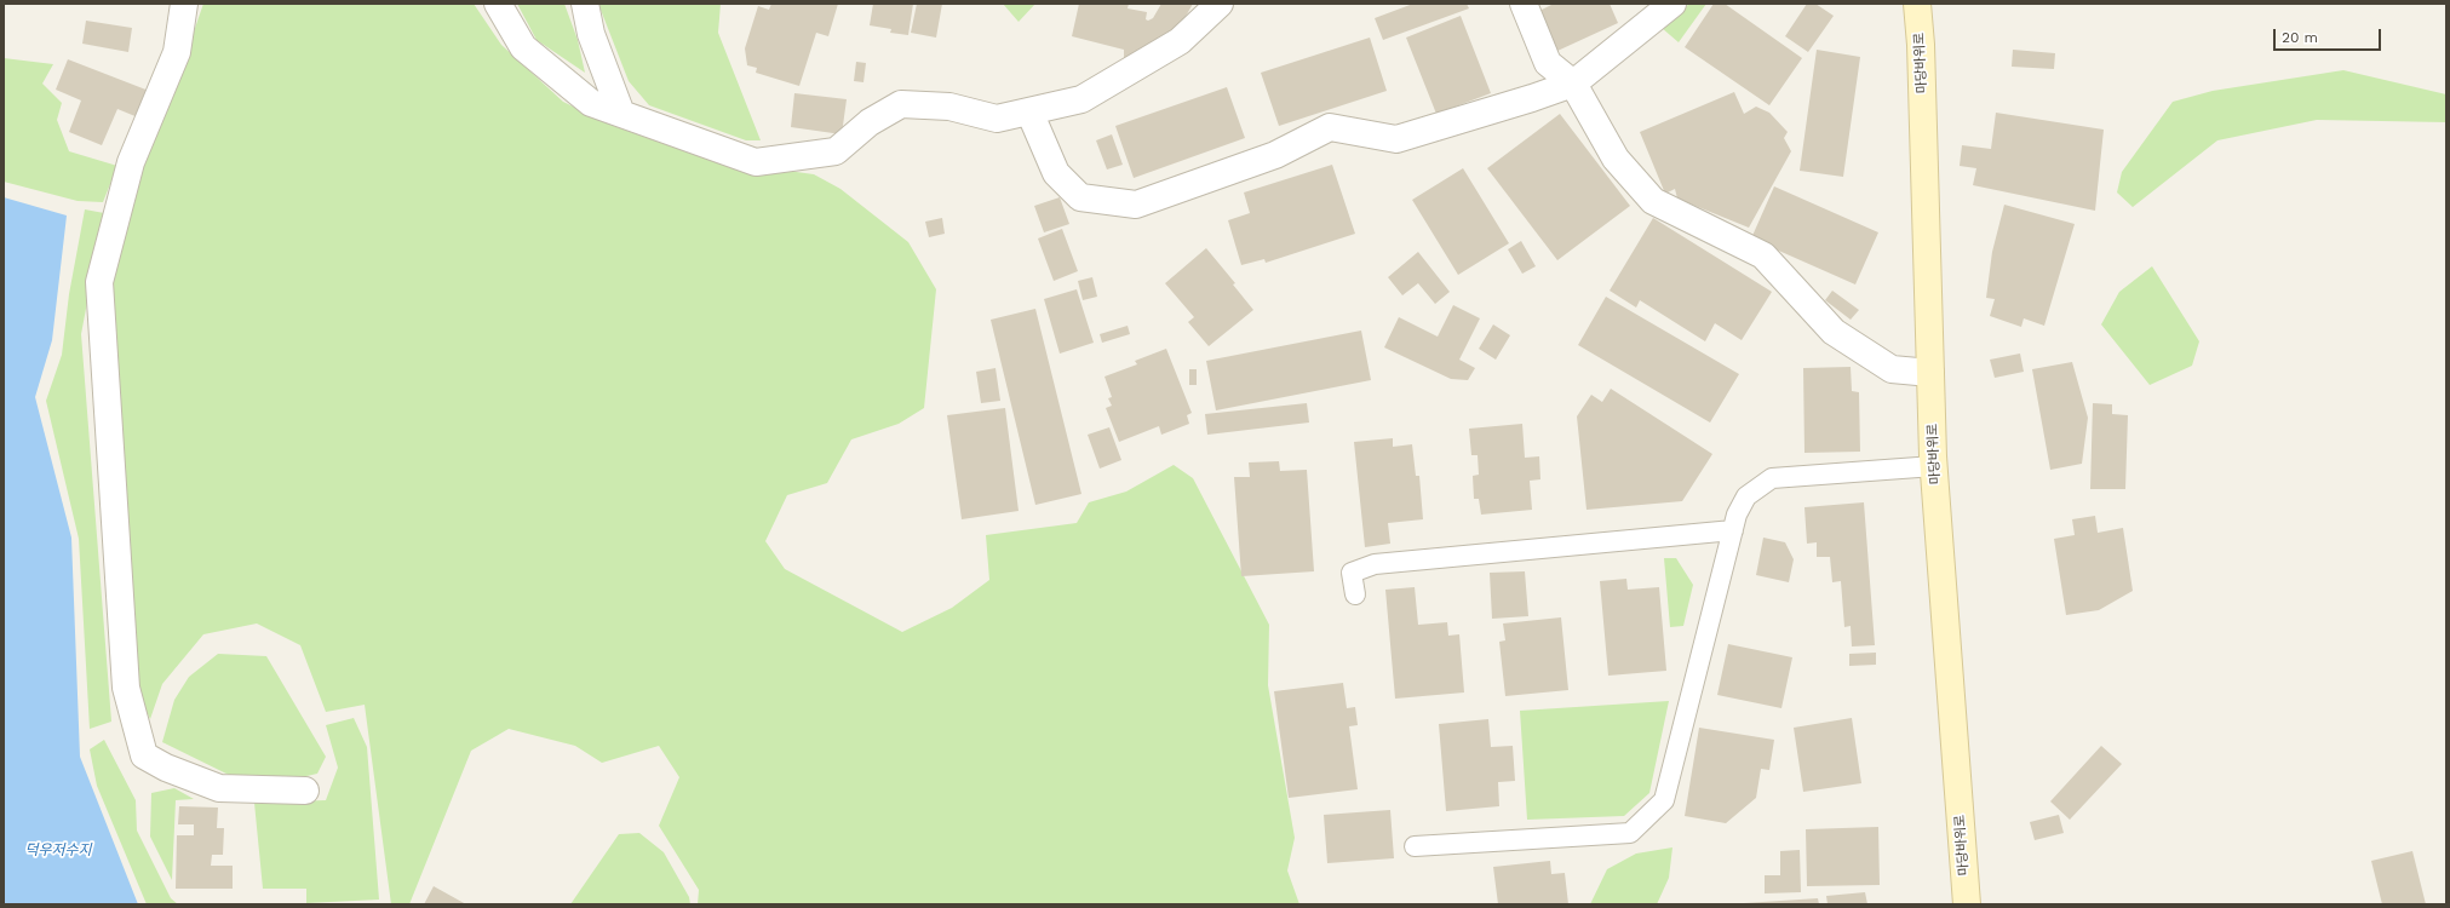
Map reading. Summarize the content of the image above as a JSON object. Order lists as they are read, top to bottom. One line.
{"streets":{"main road":["마당바위로"]},"water":["덕우저수지"],"scale_bar":"20 m"}
